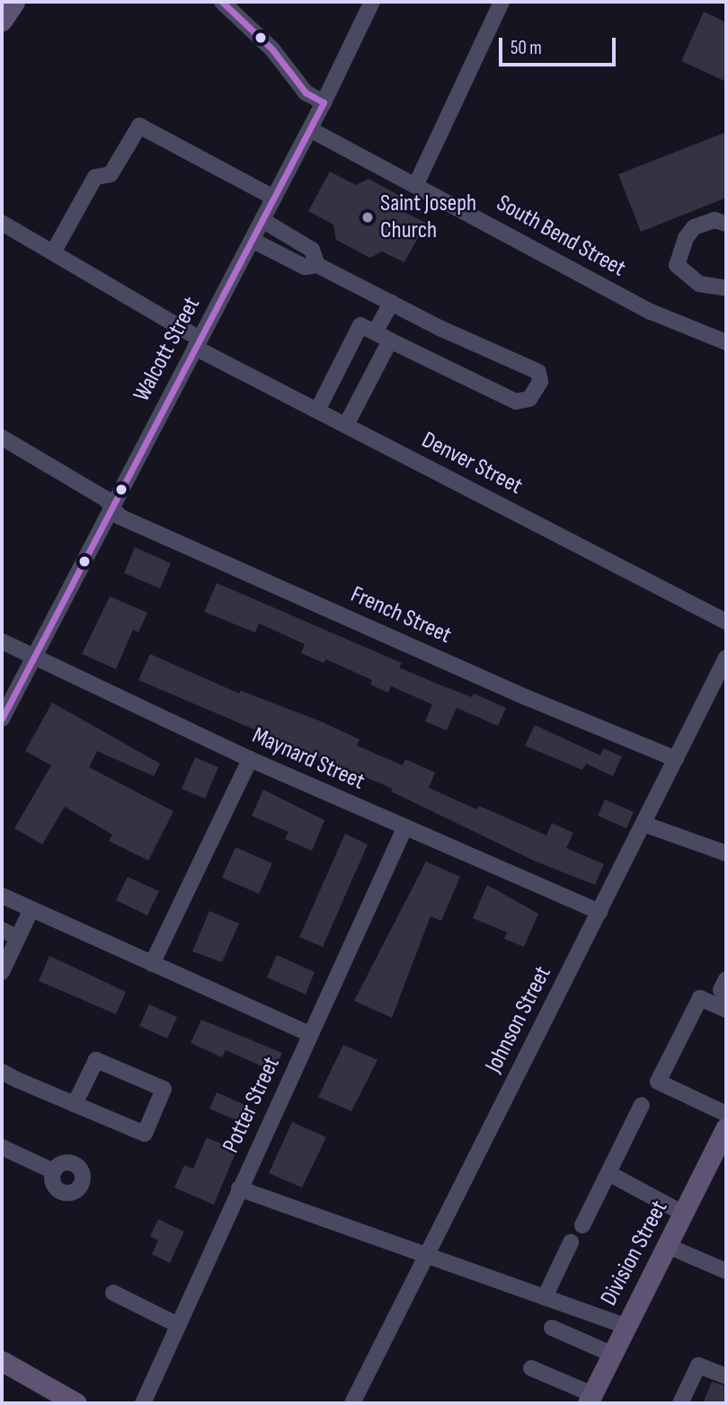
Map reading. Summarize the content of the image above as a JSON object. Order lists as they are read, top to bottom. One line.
{"streets":{"main road":["Division Street"],"street":["South Bend Street","Walcott Street","Denver Street","French Street","Maynard Street","Johnson Street","Potter Street"]},"crossings":[["South Bend Street","Walcott Street"],["Walcott Street","Denver Street"],["Walcott Street","French Street"],["Walcott Street","Maynard Street"],["French Street","Johnson Street"],["Maynard Street","Johnson Street"],["Maynard Street","Potter Street"]],"places":["Saint Joseph Church"],"scale_bar":"50 m"}
